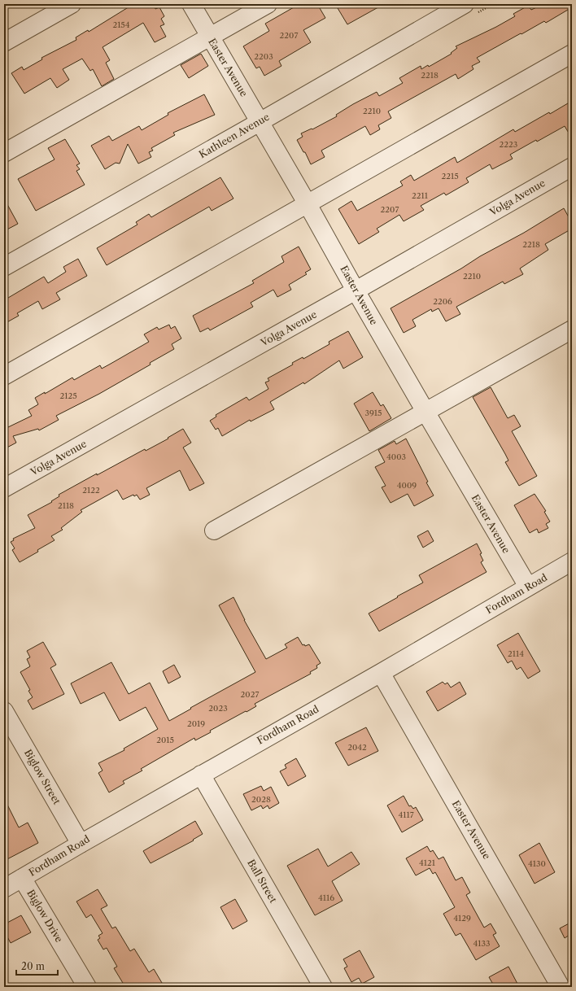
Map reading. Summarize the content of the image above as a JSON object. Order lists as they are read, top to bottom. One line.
{"streets":{"street":["Easter Avenue","Kathleen Avenue","Volga Avenue","Fordham Road","Biglow Street","Ball Street","Biglow Drive"]},"crossings":[["Easter Avenue","Kathleen Avenue"],["Easter Avenue","Volga Avenue"],["Easter Avenue","Fordham Road"],["Fordham Road","Biglow Street"],["Fordham Road","Ball Street"],["Fordham Road","Biglow Drive"]],"house_numbers":["2154","2207","2203","2218","2210","2223","2215","2211","2207","2218","2210","2206","2125","3915","4003","4009","2122","2118","2114","2027","2023","2019","2015","2042","2028","4117","4121","4130","4116","4129","4133"],"scale_bar":"20 m"}
